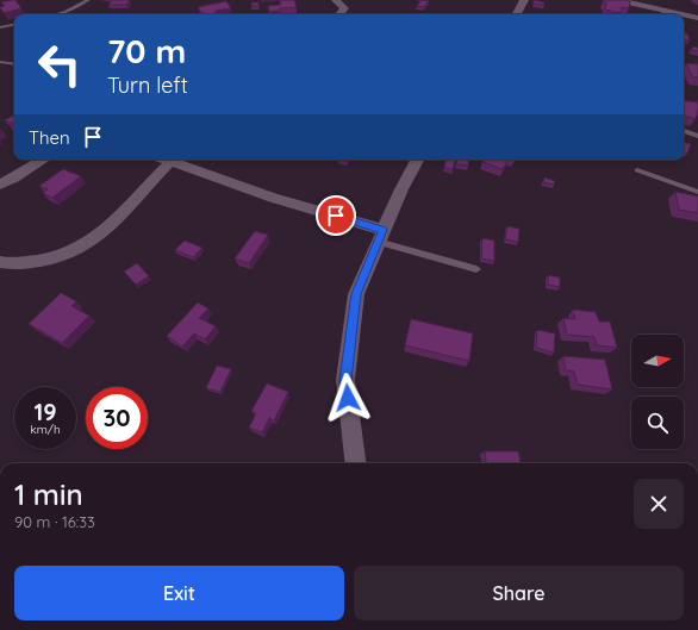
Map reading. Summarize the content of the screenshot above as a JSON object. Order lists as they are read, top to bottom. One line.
{"north":"right","page":{"turn":["70 m","Turn left"],"then":"Then","speed":"19 km/h","limit":"30","heading":["1 min","90 m · 16:33"],"buttons":["Exit","Share"]}}
